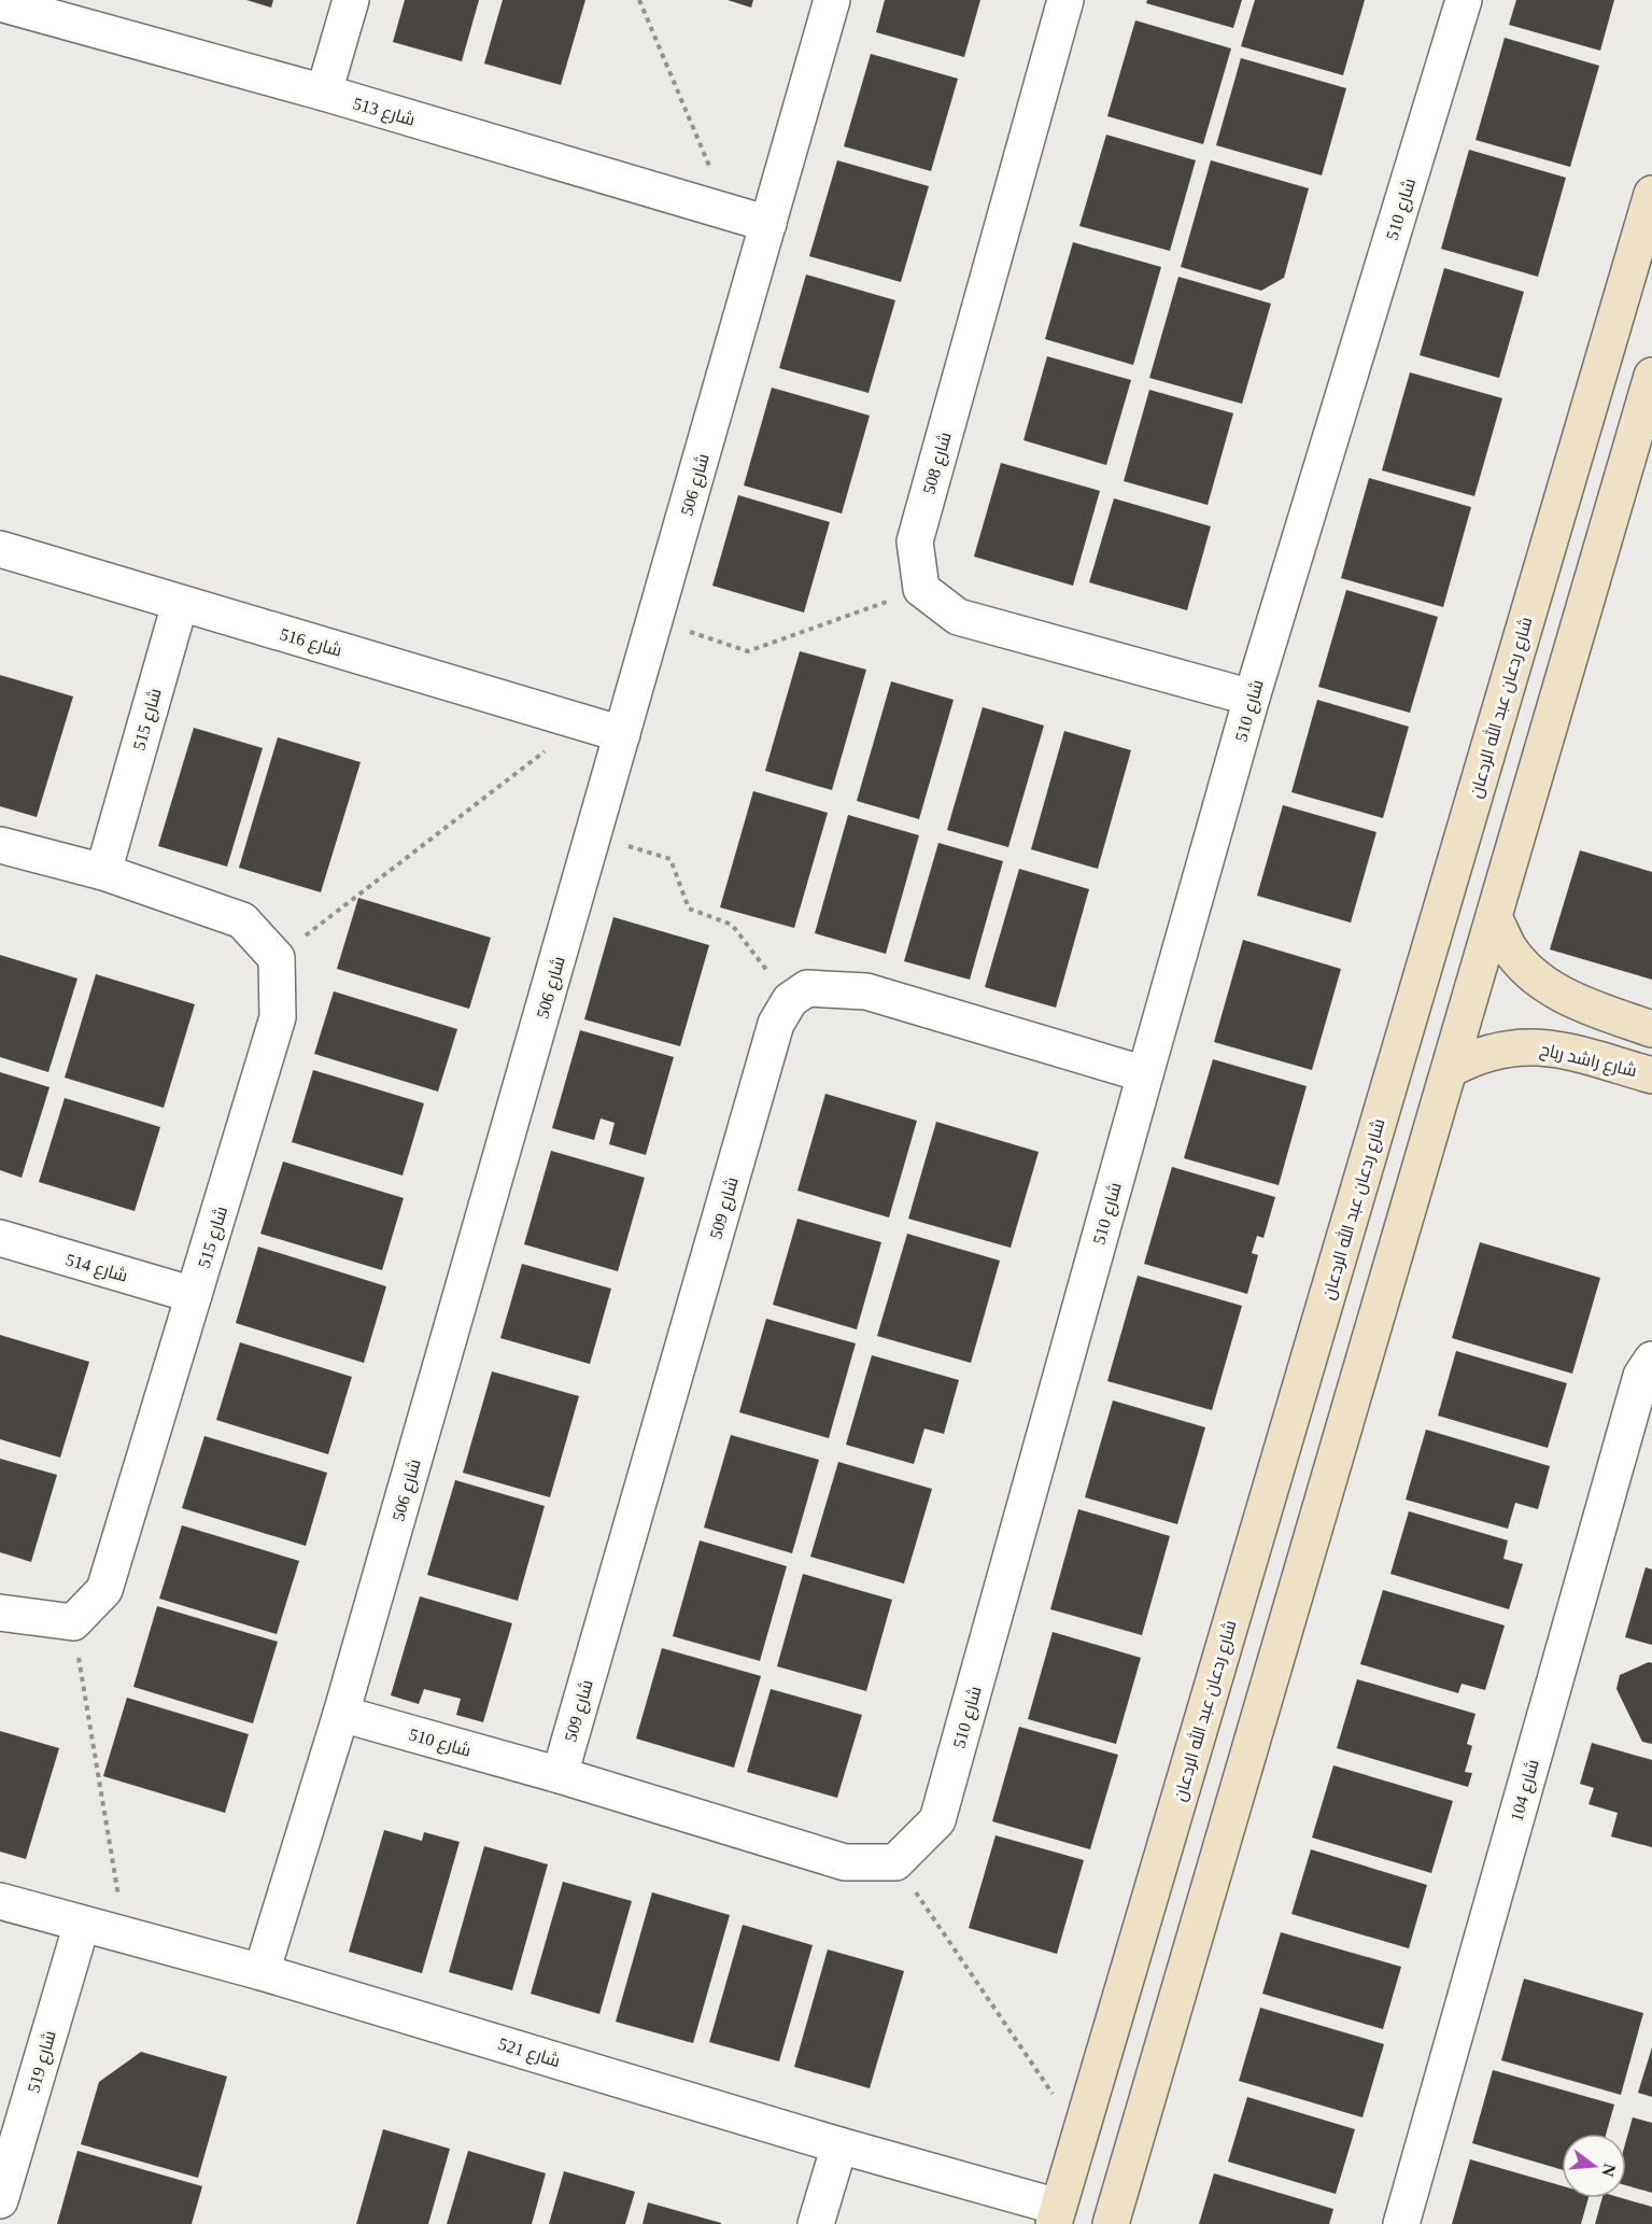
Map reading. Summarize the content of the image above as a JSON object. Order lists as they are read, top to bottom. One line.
{"streets":{"street":["شارع 513","شارع 510","شارع 508","شارع 506","شارع 516","شارع ردعان عبد الله الردعان","شارع 515","شارع راشد رباح","شارع 509","شارع 514","شارع 104","شارع 521","شارع 519"]},"crossings":[["شارع 513","شارع 506"],["شارع 510","شارع 506"],["شارع 510","شارع 509"],["شارع 506","شارع 516"],["شارع 506","شارع 521"],["شارع 516","شارع 515"],["شارع ردعان عبد الله الردعان","شارع 521"],["شارع 515","شارع 514"],["شارع 521","شارع 519"]],"north":"right"}
